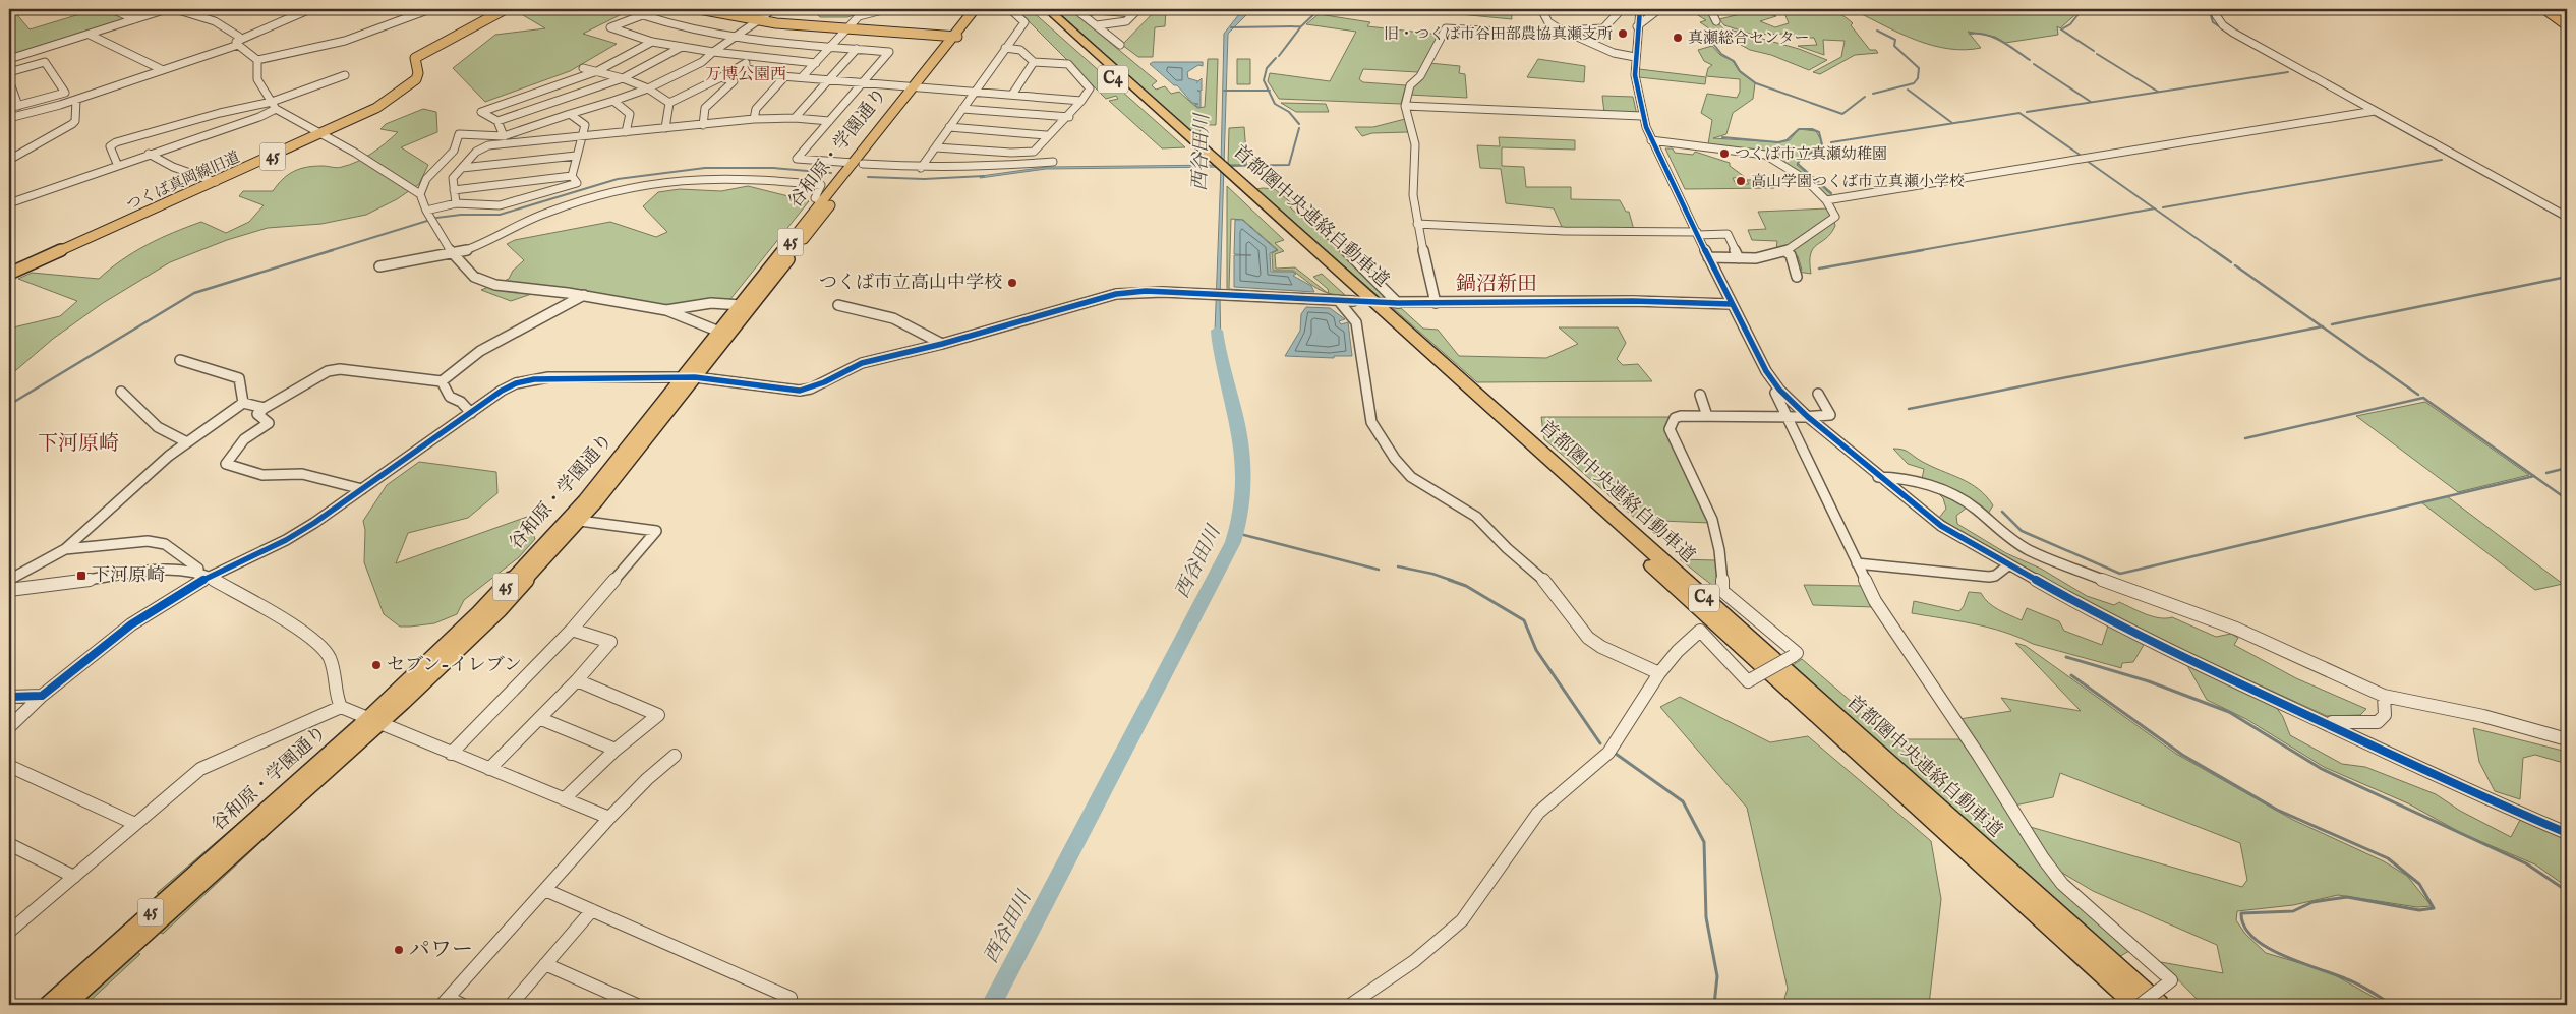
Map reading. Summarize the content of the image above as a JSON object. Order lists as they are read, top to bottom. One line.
{"streets":{"highway":["C4","首都圏中央連絡自動車道"],"main road":["谷和原・学園通り","45","つくば真岡線旧道"]},"districts":["万博公園西","鍋沼新田","下河原崎"],"water":["西谷田川"],"places":{"other":["旧・つくば市谷田部農協真瀬支所","真瀬総合センター","つくば市立真瀬幼稚園","高山学園つくば市立真瀬小学校","つくば市立高山中学校","セブン-イレブン","パワー"],"transit":["下河原崎"]}}
